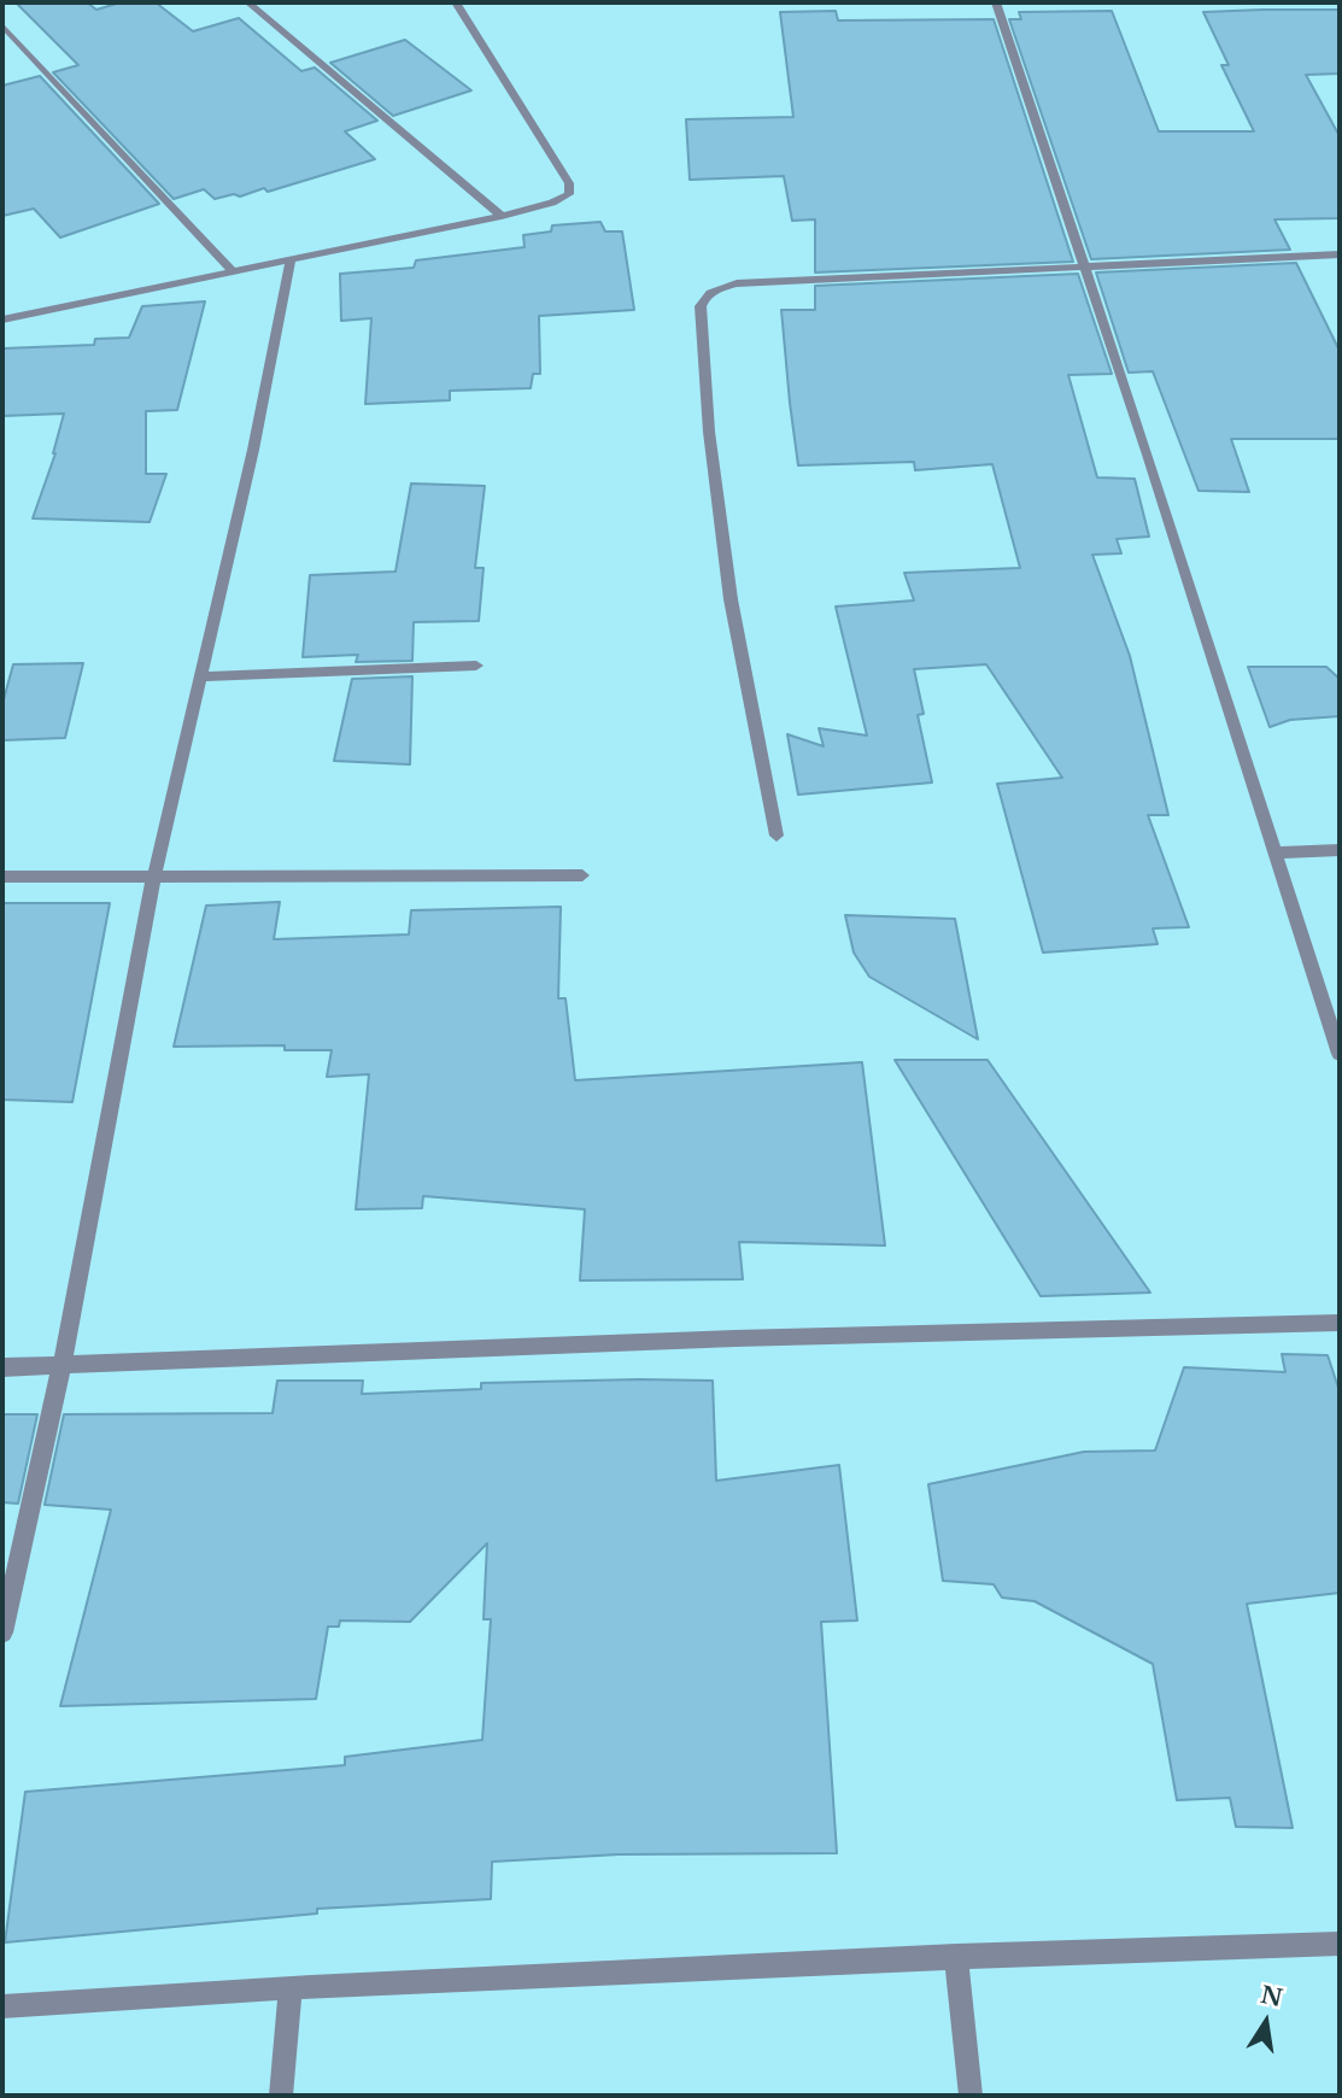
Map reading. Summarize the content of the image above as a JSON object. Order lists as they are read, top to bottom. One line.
{"north":"top"}
